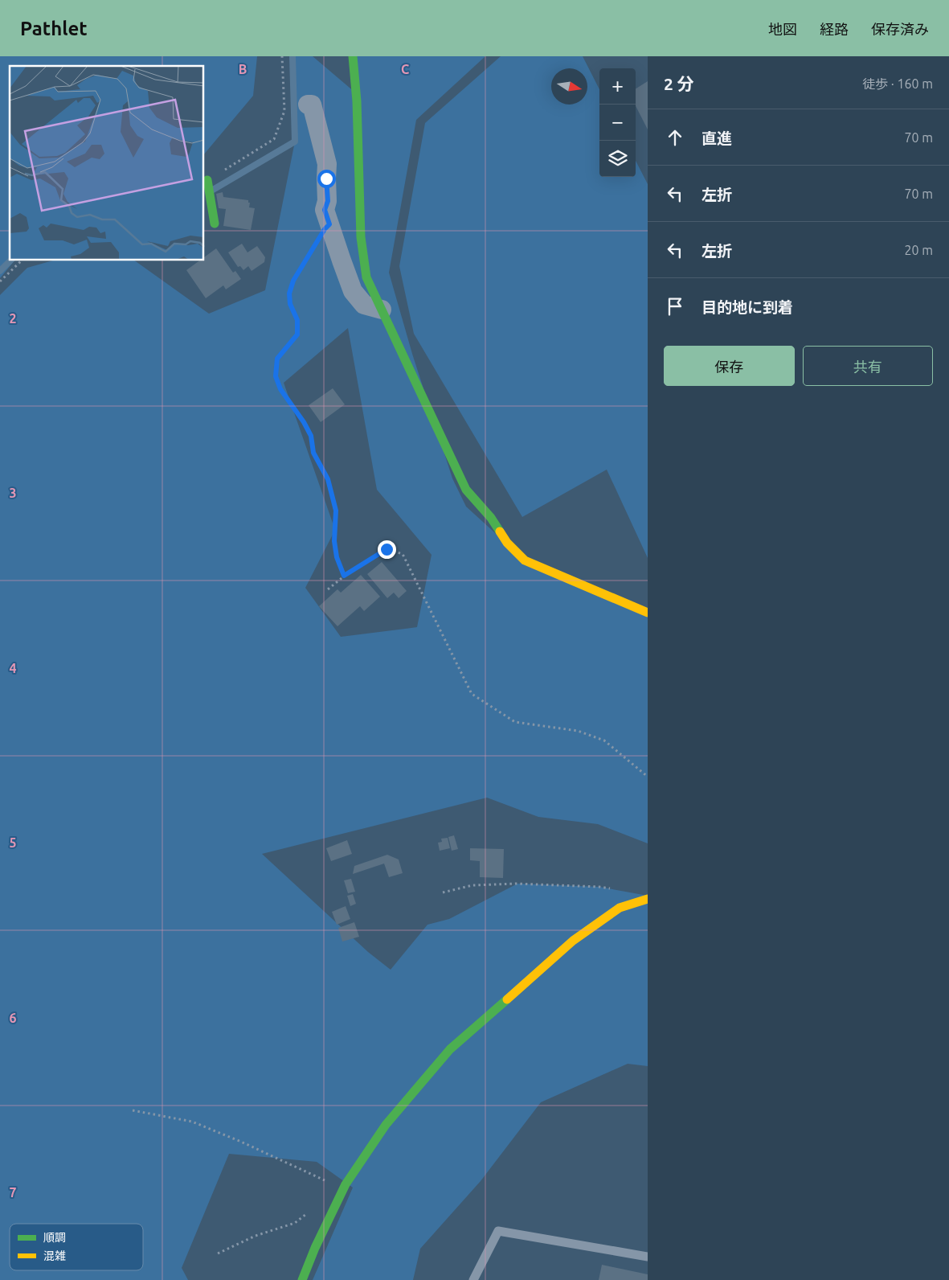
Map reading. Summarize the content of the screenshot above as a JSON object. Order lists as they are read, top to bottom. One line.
{"legend":["順調","混雑"],"north":"right","page":{"header":"Pathlet","nav":["地図","経路","保存済み"],"heading":["2 分","徒歩 · 160 m"],"map_buttons":["+","−"],"list":[["直進","70 m"],["左折","70 m"],["左折","20 m"],"目的地に到着"],"buttons":["保存","共有"]},"grid":{"columns":["B","C"],"rows":["2","3","4","5","6","7"]}}
